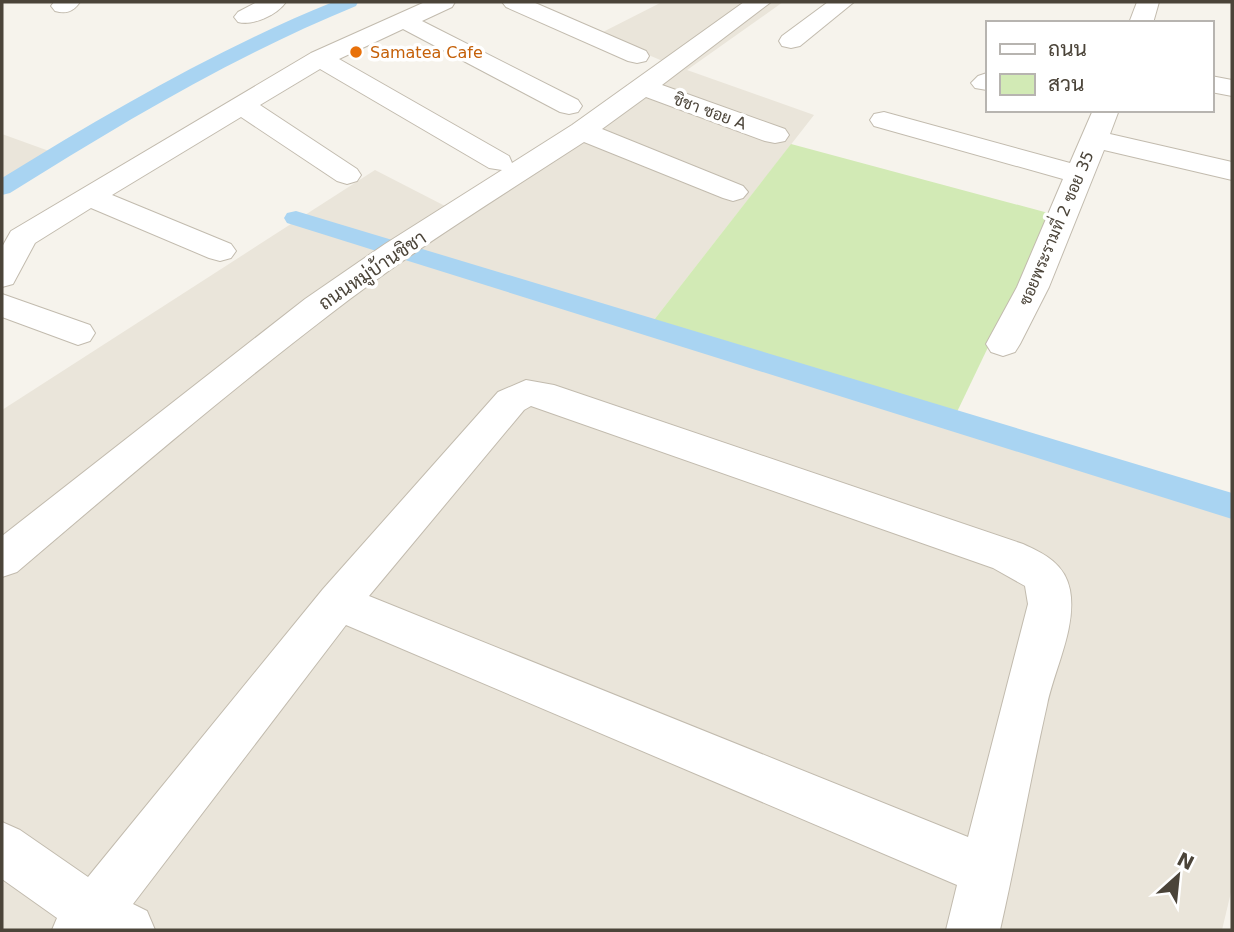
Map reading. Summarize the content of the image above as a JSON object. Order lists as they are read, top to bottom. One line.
{"streets":{"street":["ชิชา ซอย A","ซอยพระรามที่ 2 ซอย 35","ถนนหมู่บ้านชิชา"]},"crossings":[["ชิชา ซอย A","ถนนหมู่บ้านชิชา"]],"places":["Samatea Cafe"],"legend":["ถนน","สวน"],"north":"top right"}
